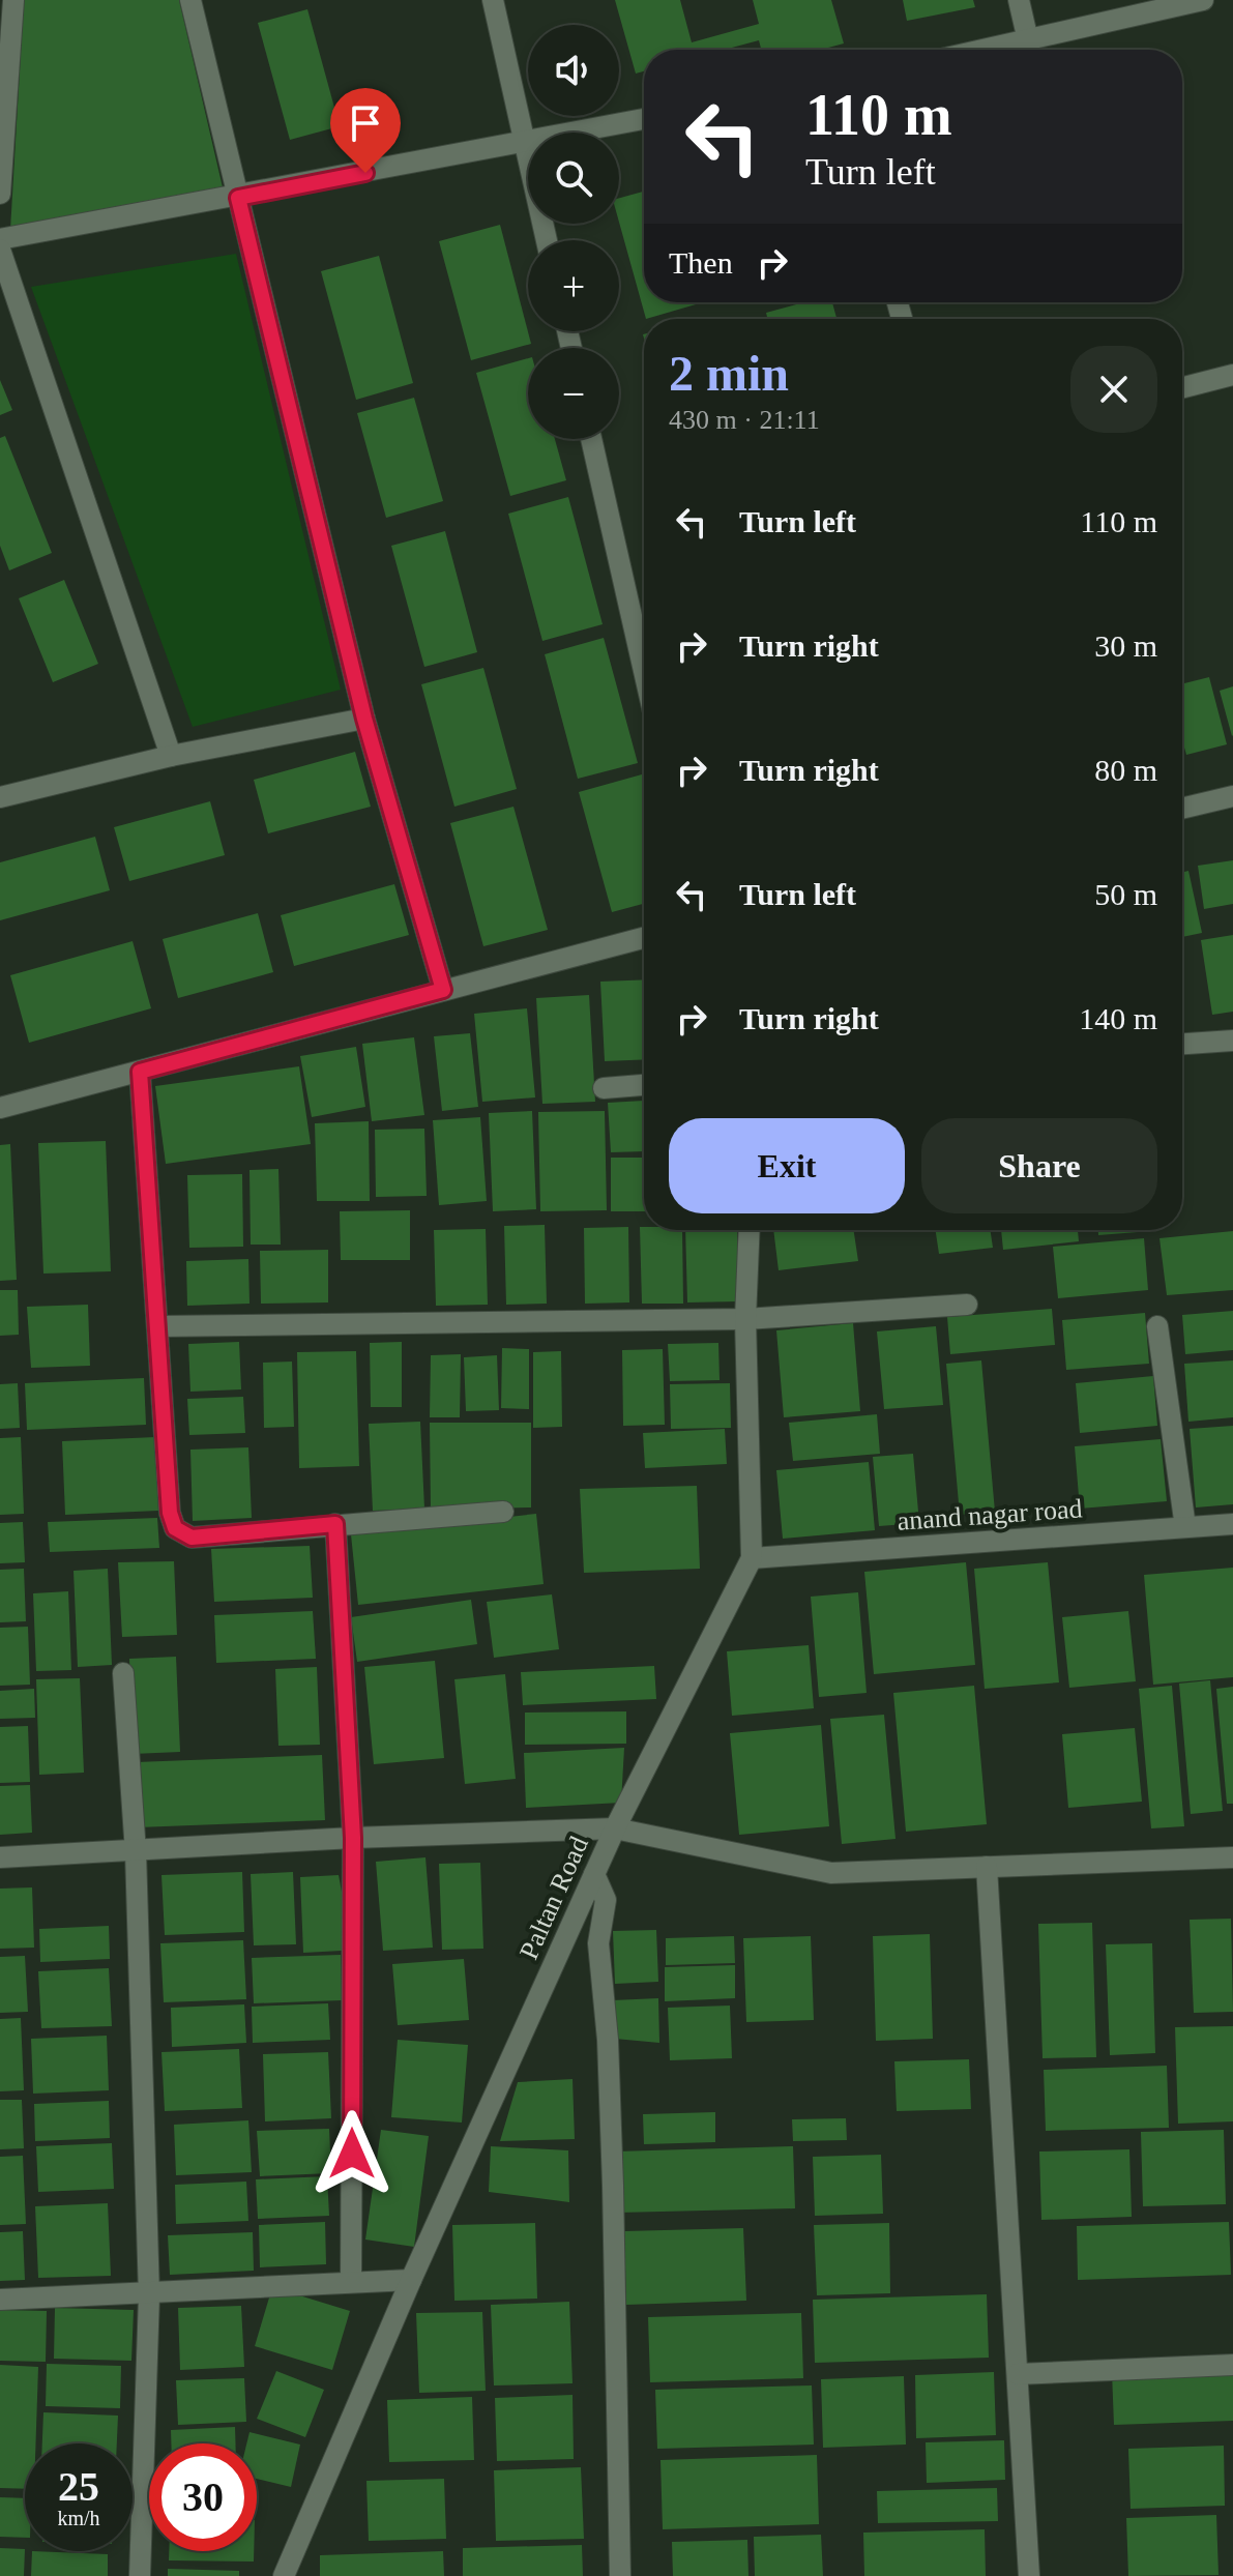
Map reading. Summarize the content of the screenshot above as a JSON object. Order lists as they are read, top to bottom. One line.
{"streets":{"street":["anand nagar road","Paltan Road"]},"crossings":[["anand nagar road","Paltan Road"]],"page":{"map_buttons":["+","−"],"turn":["110 m","Turn left"],"then":"Then","heading":["2 min","430 m · 21:11"],"list":[{"name":"Turn left","value":"110 m"},{"name":"Turn right","value":"30 m"},{"name":"Turn right","value":"80 m"},{"name":"Turn left","value":"50 m"},{"name":"Turn right","value":"140 m"}],"buttons":["Exit","Share"],"speed":"25 km/h","limit":"30"}}
